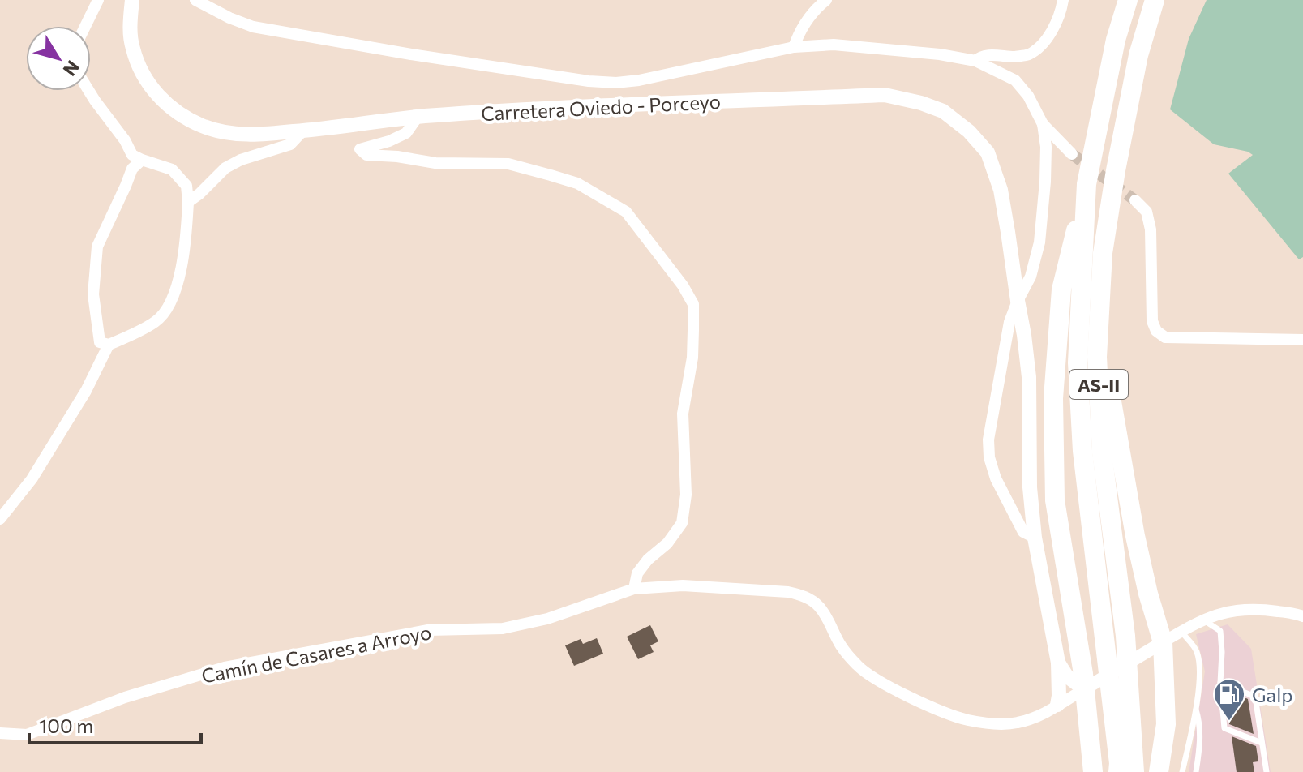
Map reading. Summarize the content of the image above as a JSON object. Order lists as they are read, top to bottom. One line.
{"streets":{"highway":["AS-II"],"main road":["Carretera Oviedo - Porceyo"],"street":["Camín de Casares a Arroyo"]},"crossings":[["Carretera Oviedo - Porceyo","Camín de Casares a Arroyo"]],"places":{"fuel station":["Galp"]},"scale_bar":"100 m","north":"bottom right"}
